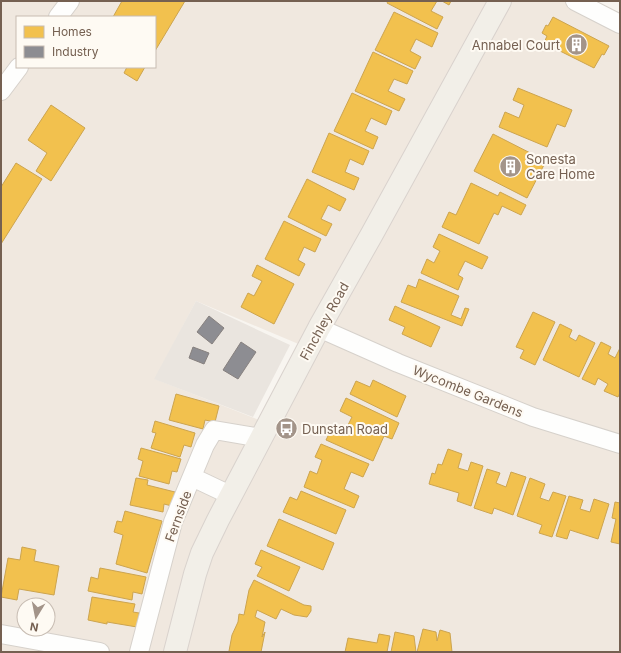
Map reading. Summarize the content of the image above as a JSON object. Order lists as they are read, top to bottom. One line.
{"streets":{"main road":["Finchley Road"],"street":["Wycombe Gardens","Fernside"]},"crossings":[["Finchley Road","Wycombe Gardens"],["Finchley Road","Fernside"]],"places":{"building":["Annabel Court","Sonesta Care Home"],"bus stop":["Dunstan Road"]},"legend":["Homes","Industry"],"north":"bottom"}
